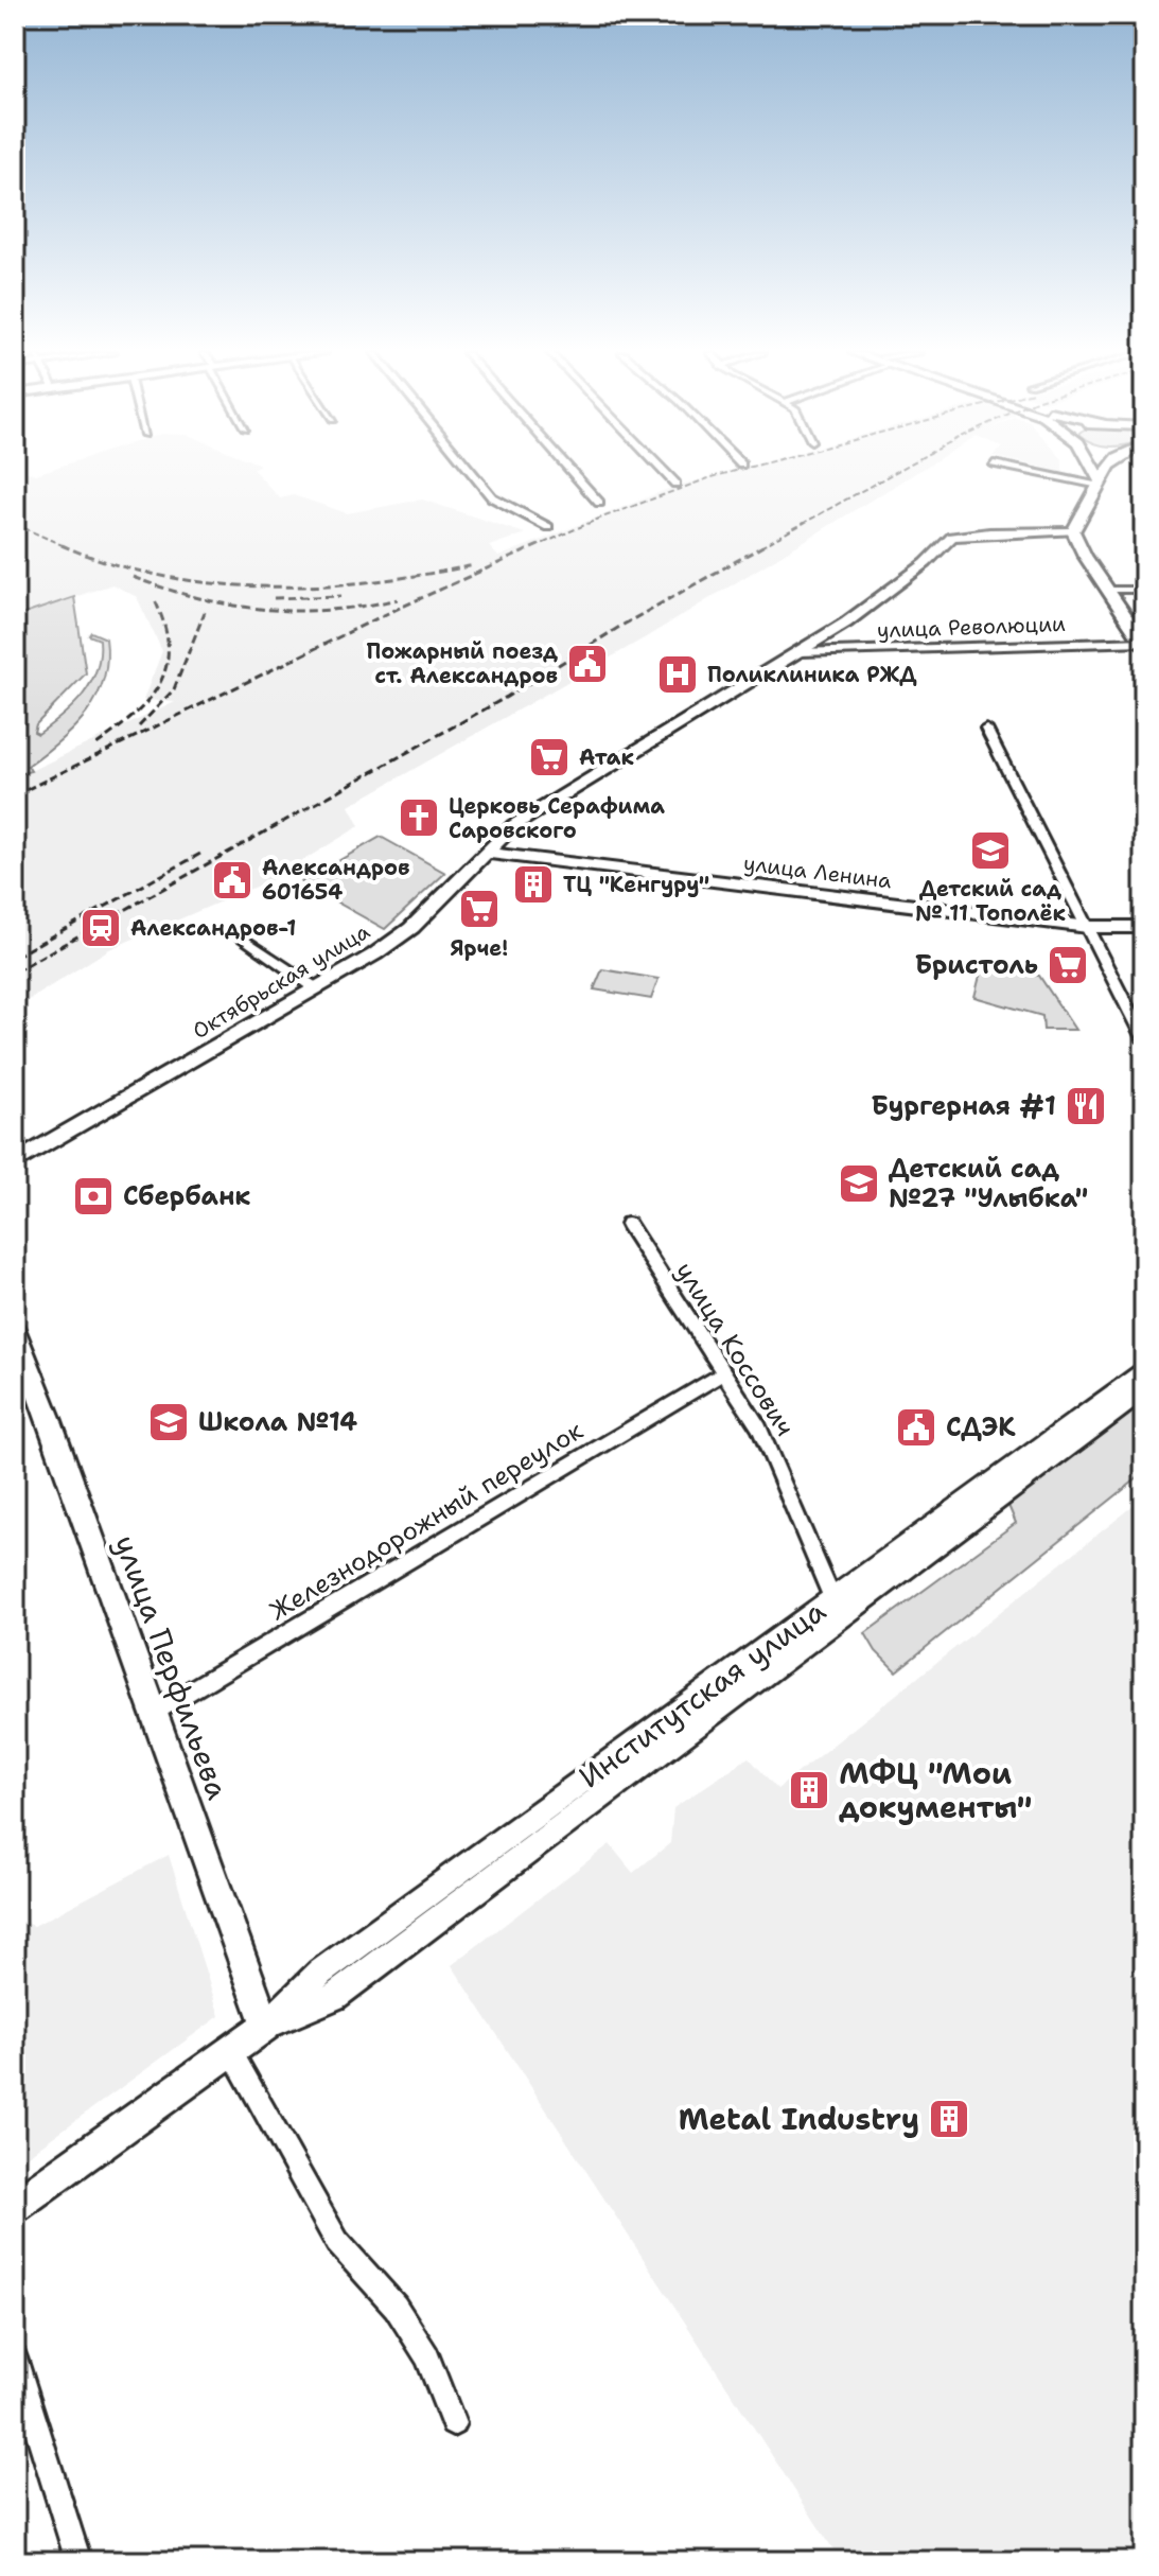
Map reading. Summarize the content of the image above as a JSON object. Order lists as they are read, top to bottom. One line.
{"streets":{"main road":["улица Ленина","Октябрьская улица","улица Перфильева","Институтская улица"],"street":["улица Революции","улица Коссович","Железнодорожный переулок"]},"crossings":[["улица Революции","Октябрьская улица"],["улица Ленина","Октябрьская улица"],["улица Коссович","Железнодорожный переулок"],["улица Коссович","Институтская улица"],["Железнодорожный переулок","улица Перфильева"],["улица Перфильева","Институтская улица"]],"places":{"public building":["Пожарный поезд ст. Александров","Александров 601654","СДЭК"],"hospital":["Поликлиника РЖД"],"supermarket":["Атак","Ярче!","Бристоль"],"church":["Церковь Серафима Саровского"],"school or university":["Детский сад № 11 Тополёк","Детский сад №27 \"Улыбка\"","Школа №14"],"building":["ТЦ \"Кенгуру\"","МФЦ \"Мои документы\"","Metal Industry"],"station":["Александров-1"],"restaurant":["Бургерная #1"],"bank":["Сбербанк"]}}
